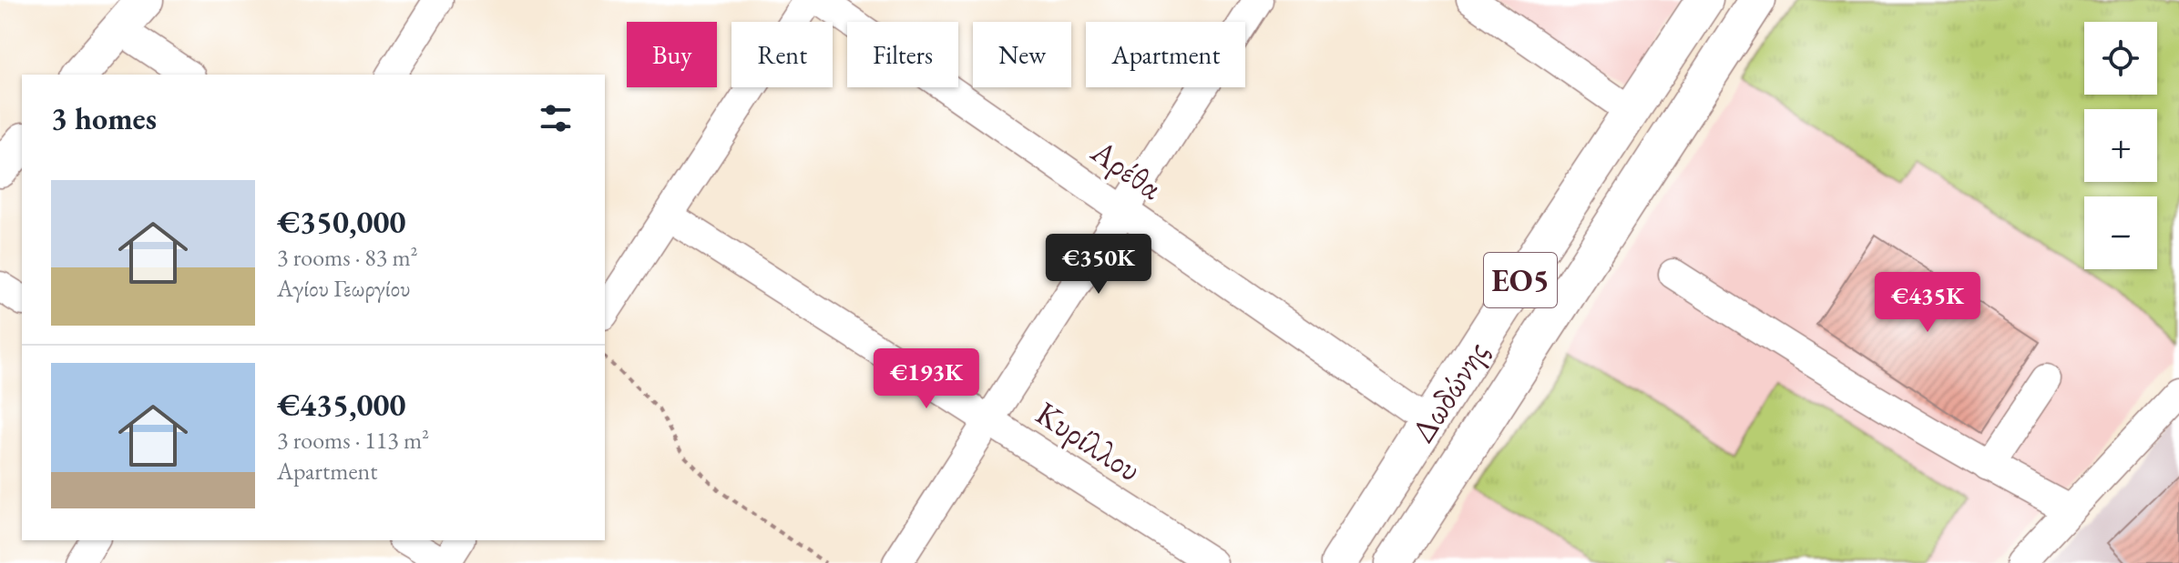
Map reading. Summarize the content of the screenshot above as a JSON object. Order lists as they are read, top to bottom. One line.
{"streets":{"main road":["ΕΟ5","Δωδώνης"],"street":["Αρέθα","Κυρίλλου"]},"crossings":[["Αρέθα","Δωδώνης"]],"page":{"map_buttons":["+","−"],"chip":["Buy","Rent","Filters","New","Apartment"],"heading":"3 homes","list":[{"name":"€350,000","note":"3 rooms · 83 m² · Αγίου Γεωργίου"},{"name":"€435,000","note":"3 rooms · 113 m² · Apartment"}],"price":["€350K","€435K","€193K"]}}
